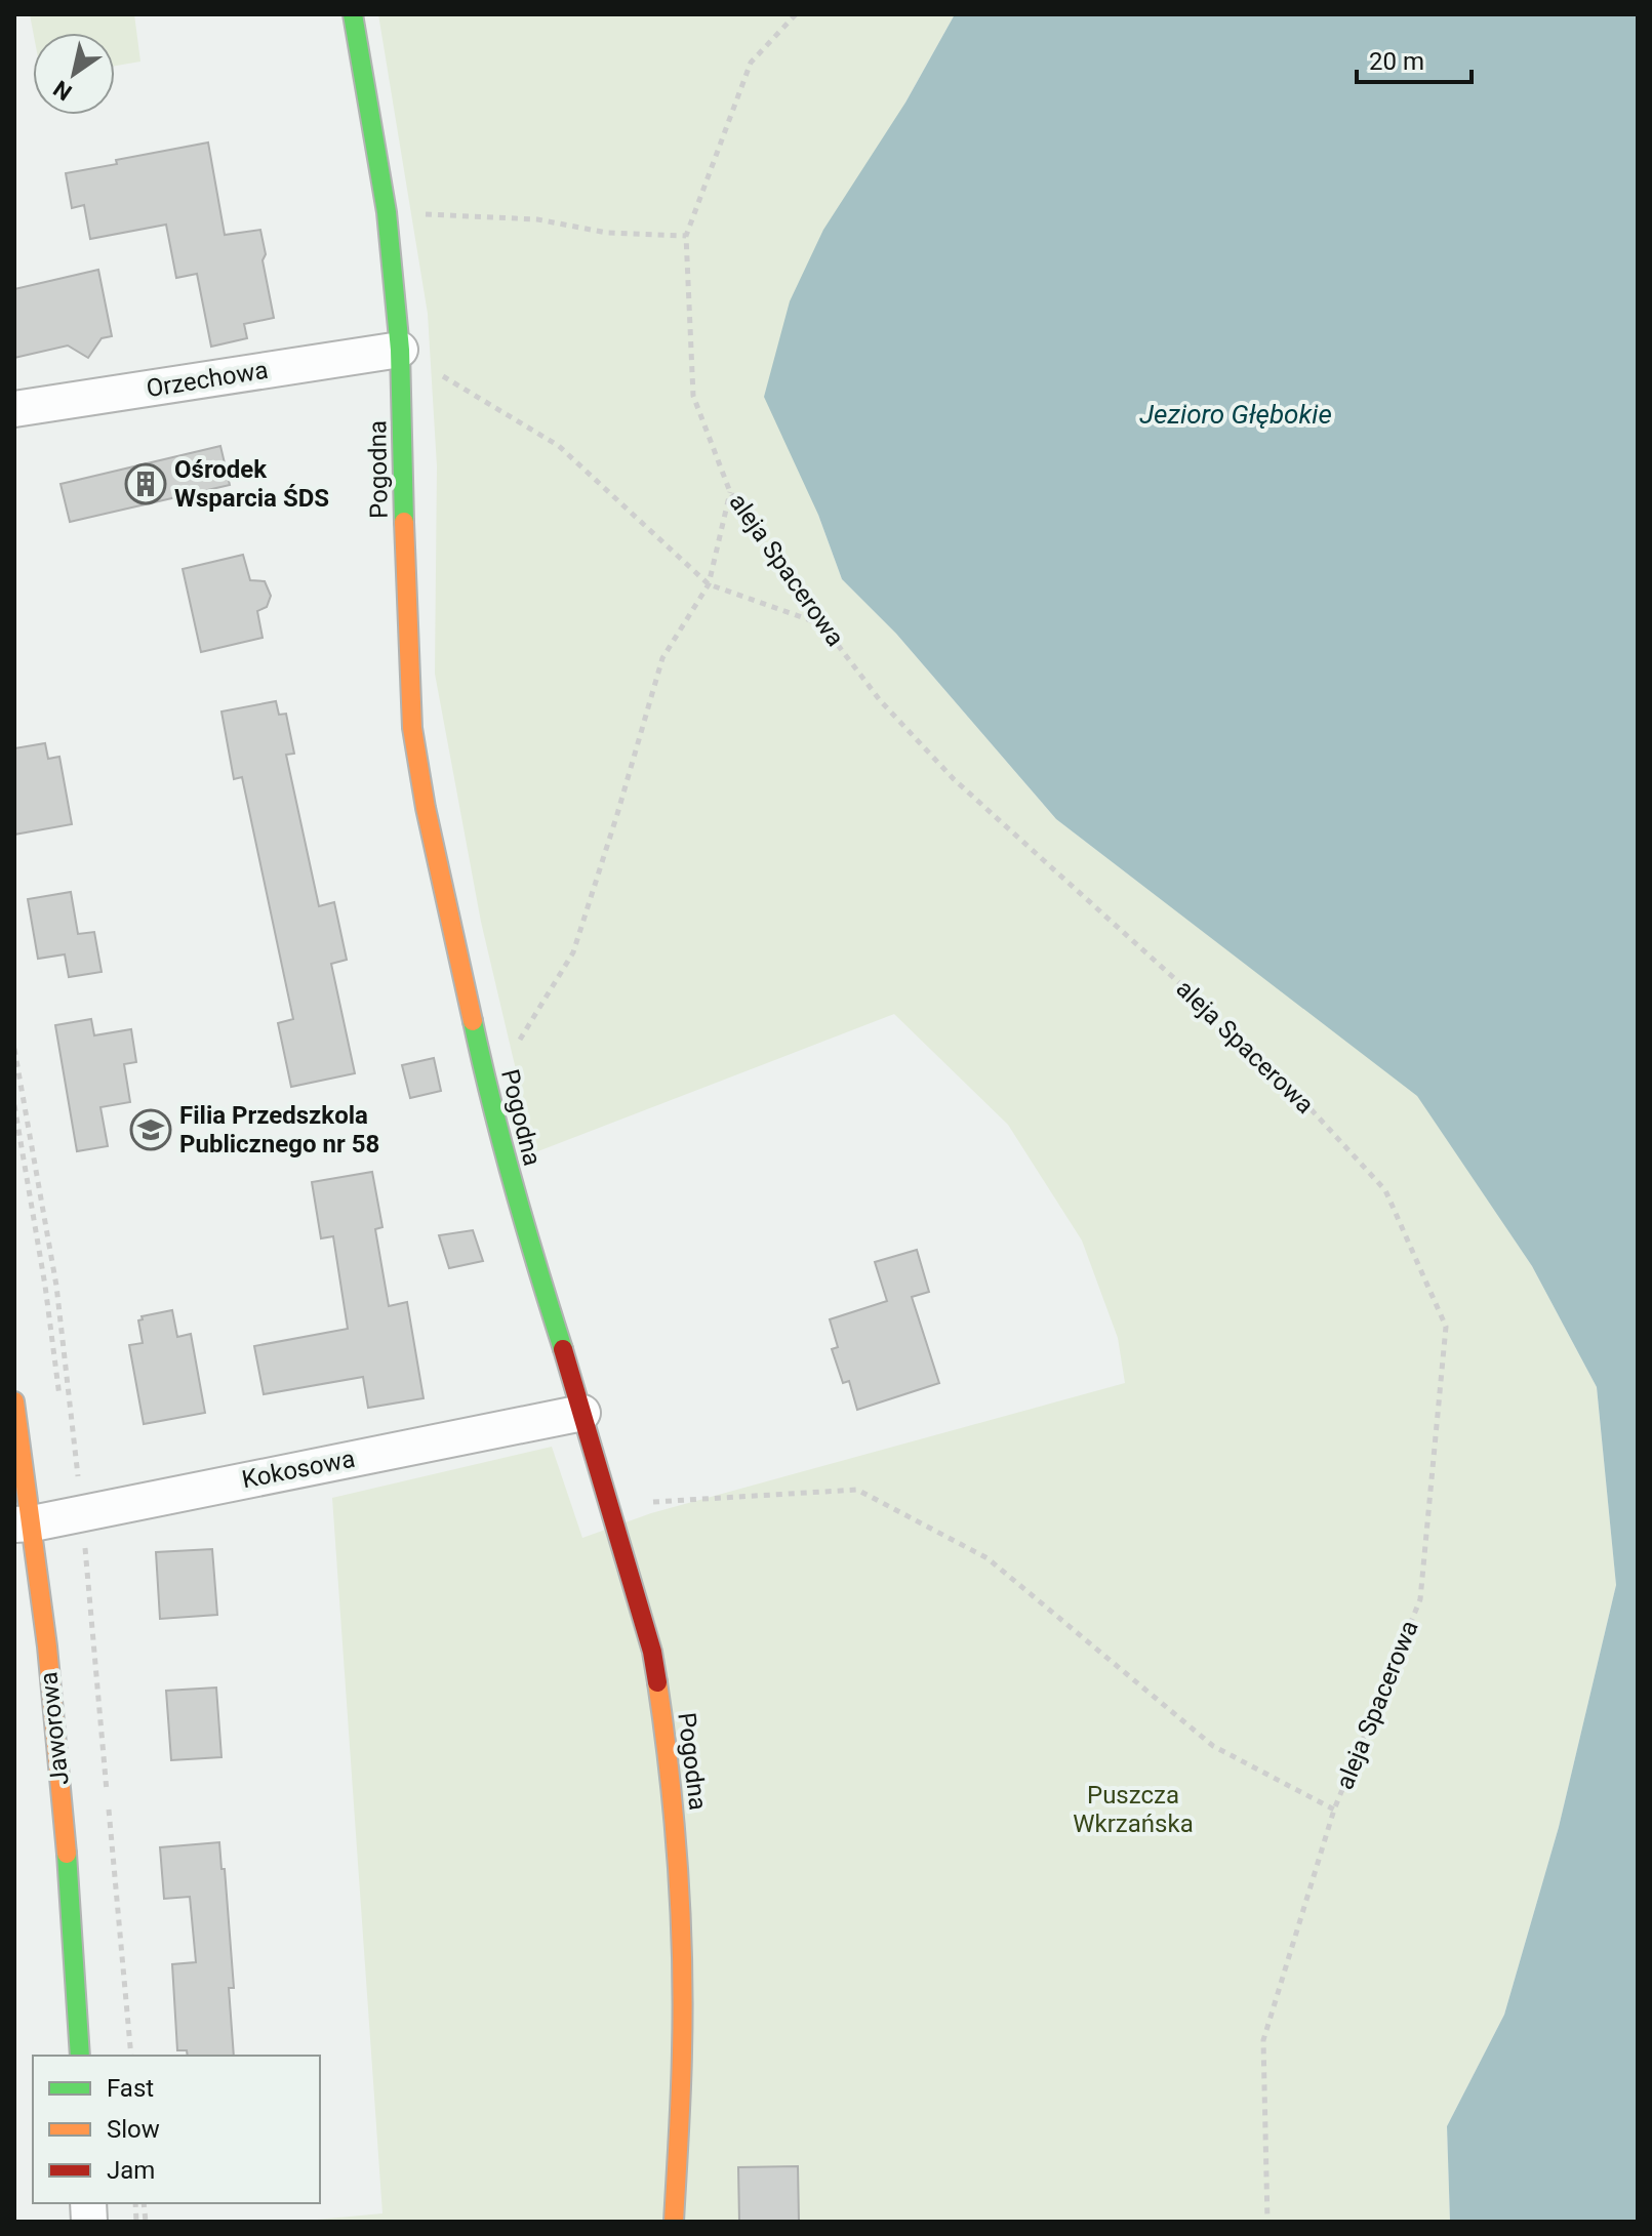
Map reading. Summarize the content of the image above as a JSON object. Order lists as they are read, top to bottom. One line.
{"streets":{"street":["Orzechowa","Pogodna","Kokosowa","Jaworowa"],"path":["aleja Spacerowa"]},"crossings":[["Orzechowa","Pogodna"],["Pogodna","Kokosowa"],["Kokosowa","Jaworowa"]],"water":["Jezioro Głębokie"],"parks":["Puszcza Wkrzańska"],"places":{"building":["Ośrodek Wsparcia ŚDS"],"school or university":["Filia Przedszkola Publicznego nr 58"]},"legend":["Fast","Slow","Jam"],"scale_bar":"20 m","north":"bottom left"}
